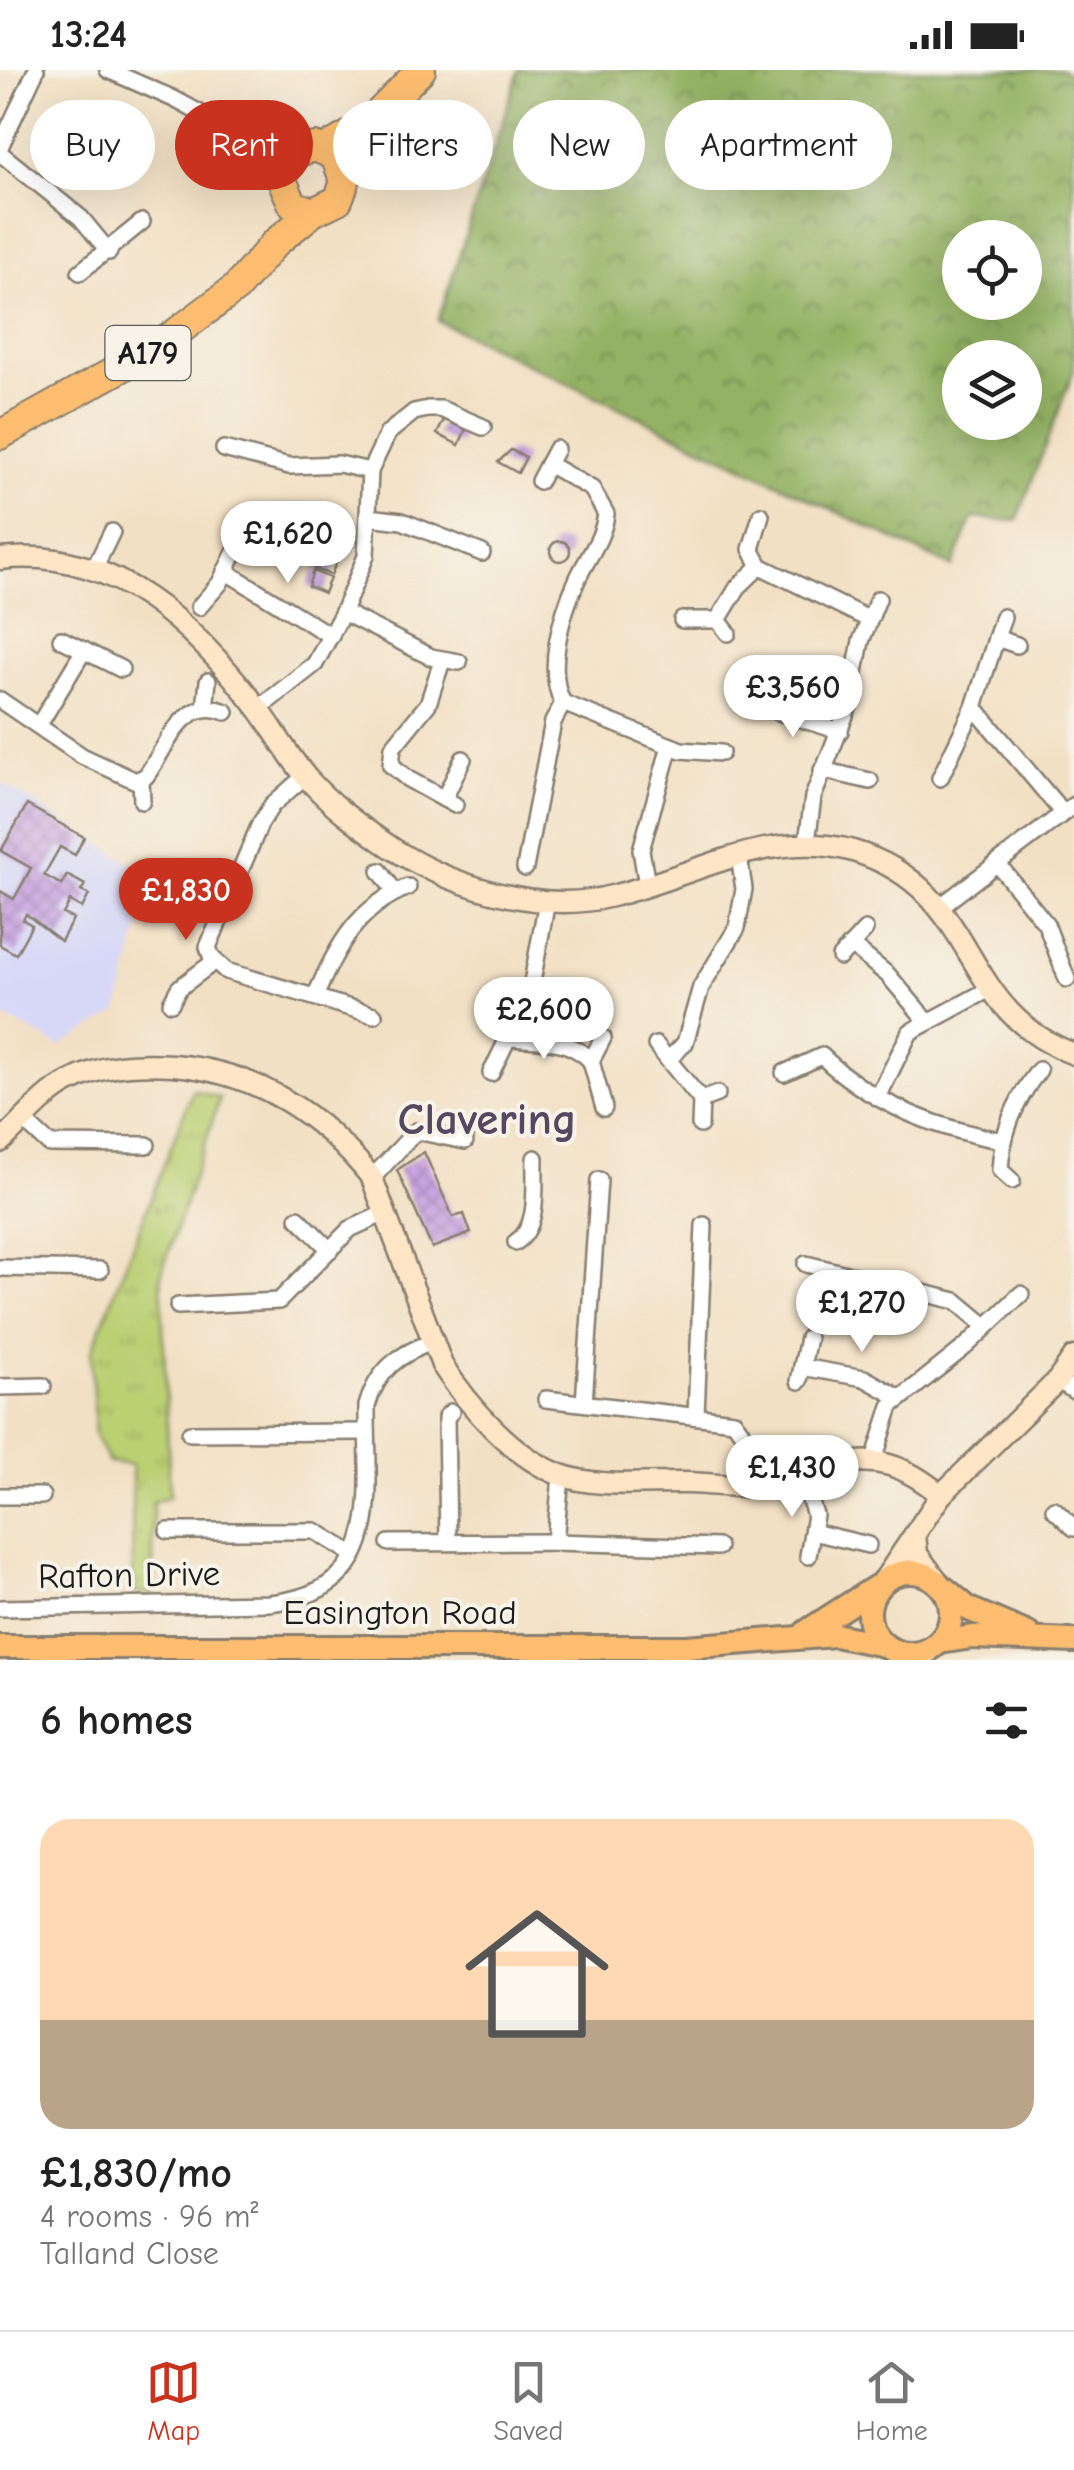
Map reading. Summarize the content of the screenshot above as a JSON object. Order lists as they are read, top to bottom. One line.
{"streets":{"highway":["A179"],"main road":["Easington Road"],"street":["Rafton Drive"]},"districts":["Clavering"],"page":{"status":"13:24","chip":["Buy","Rent","Filters","New","Apartment"],"price":["£1,620","£3,560","£1,830","£2,600","£1,270","£1,430"],"heading":"6 homes","list":[{"name":"£1,830/mo","note":"4 rooms · 96 m² · Talland Close"}],"tabs":["Map","Saved","Home"]}}
